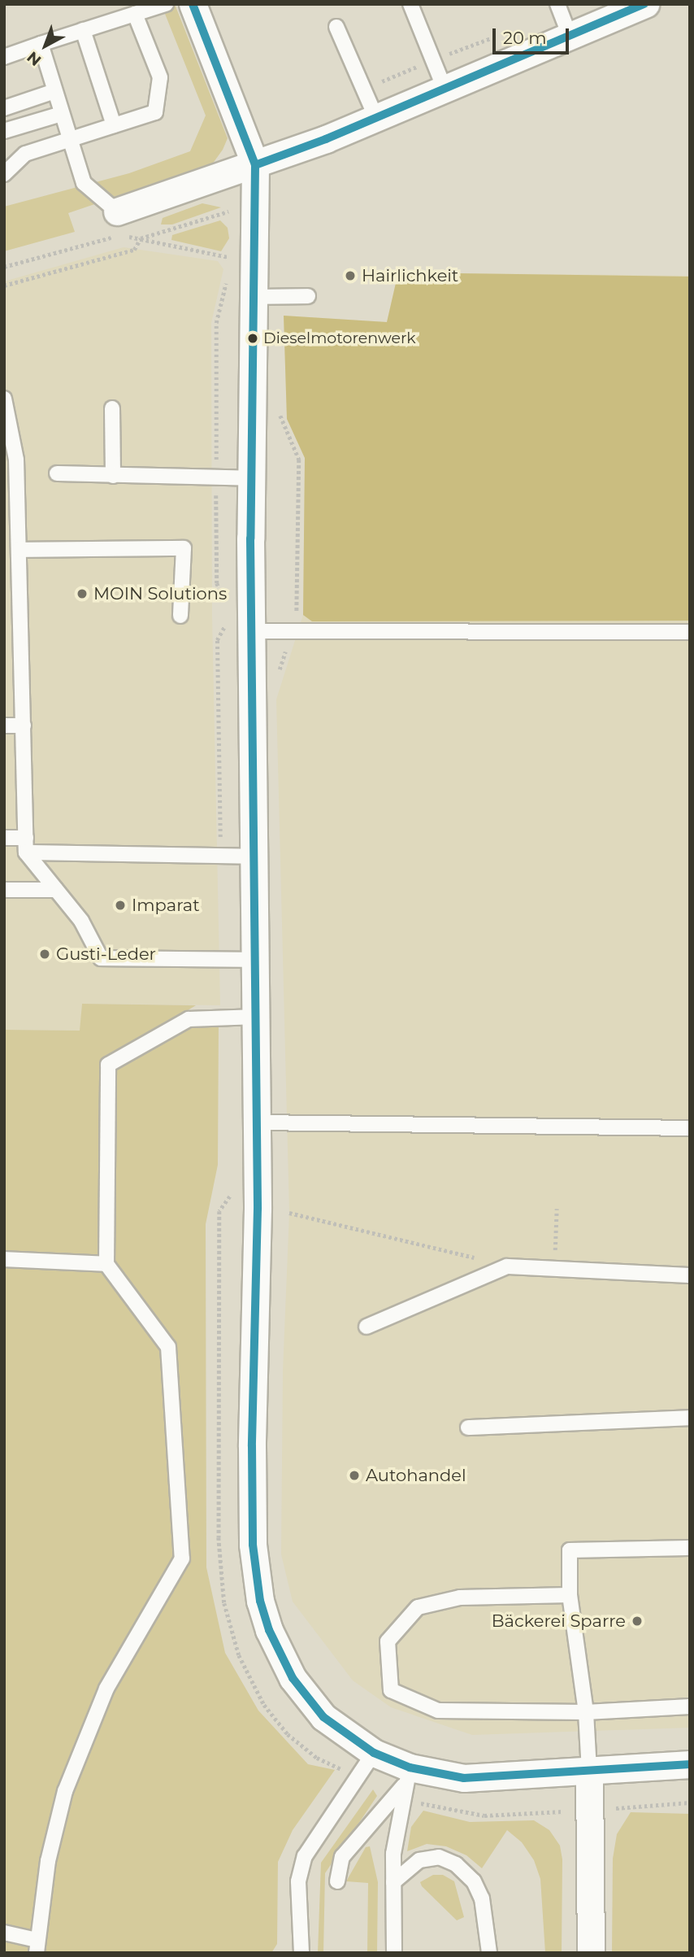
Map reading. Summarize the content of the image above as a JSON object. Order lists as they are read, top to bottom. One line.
{"places":["Hairlichkeit","Dieselmotorenwerk","MOIN Solutions","Imparat","Gusti-Leder","Autohandel","Bäckerei Sparre"],"scale_bar":"20 m","north":"bottom left"}
